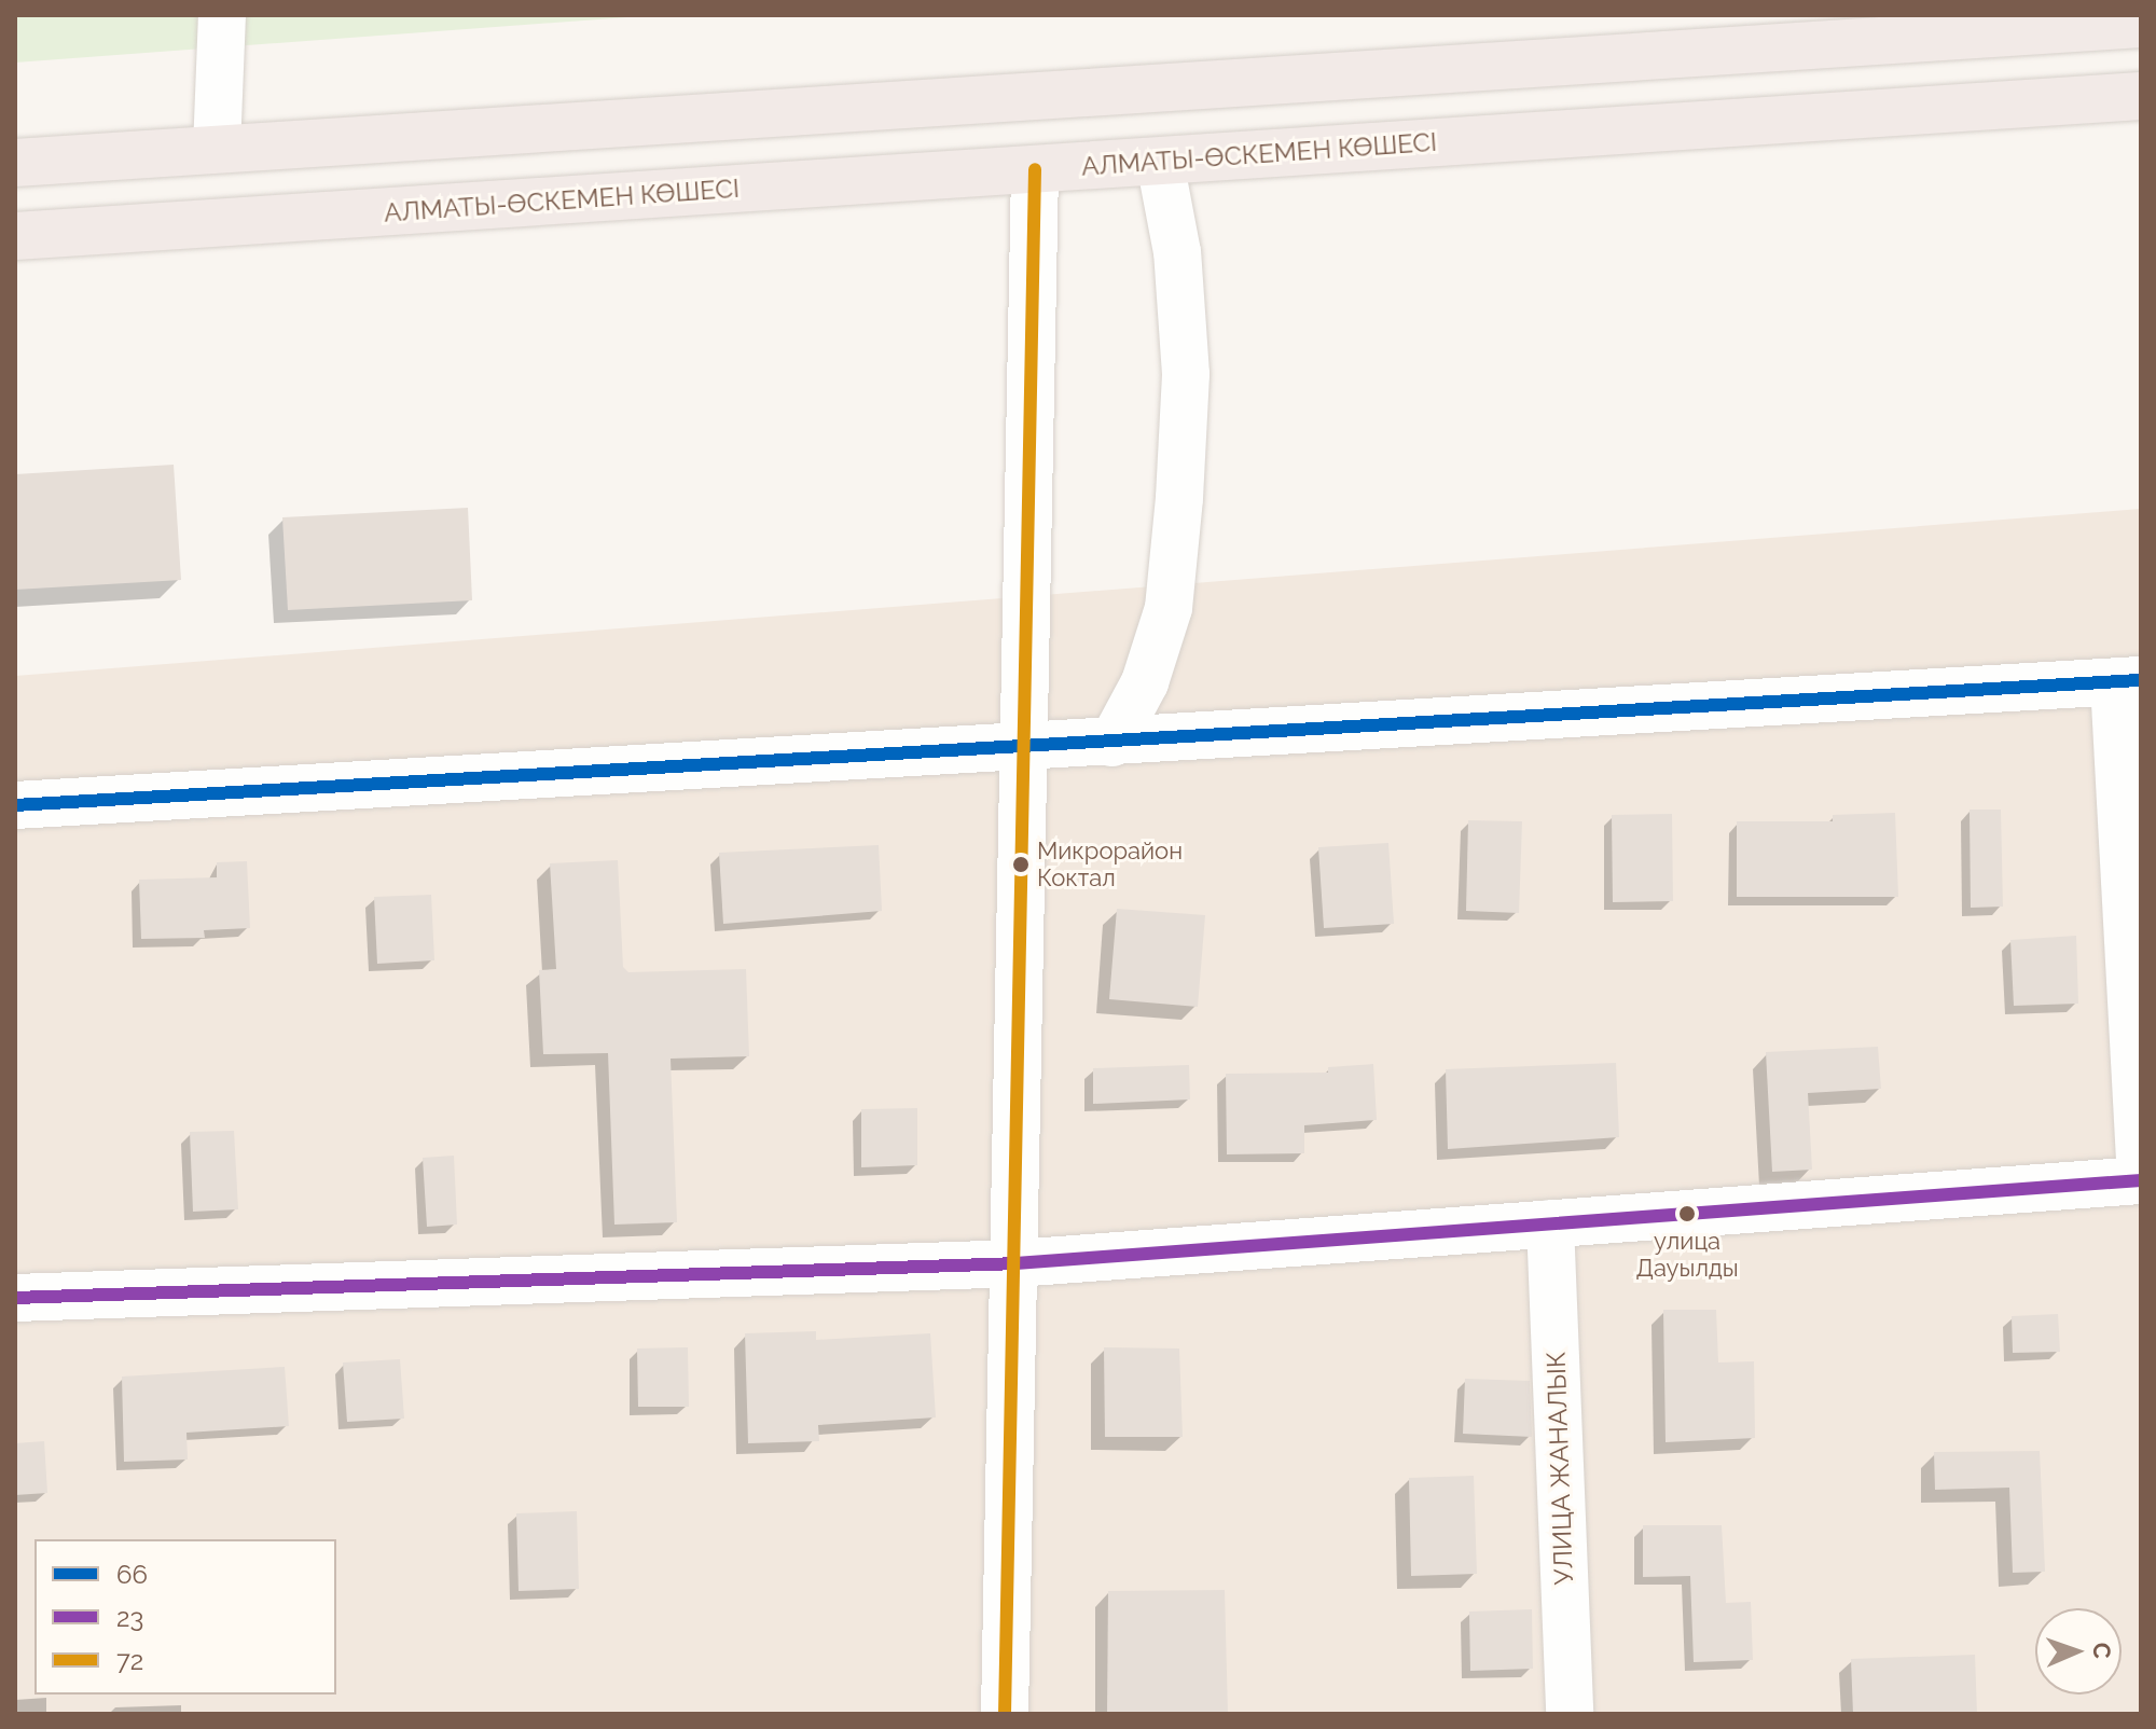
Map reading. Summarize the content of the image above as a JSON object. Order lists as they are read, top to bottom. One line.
{"streets":{"highway":["АЛМАТЫ-ӨСКЕМЕН КӨШЕСІ"],"street":["УЛИЦА ЖАНАЛЫК"]},"places":["Микрорайон Коктал","улица Дауылды"],"lines":["transit line 72","transit line 66","transit line 23"],"legend":["66","23","72"],"north":"right"}
